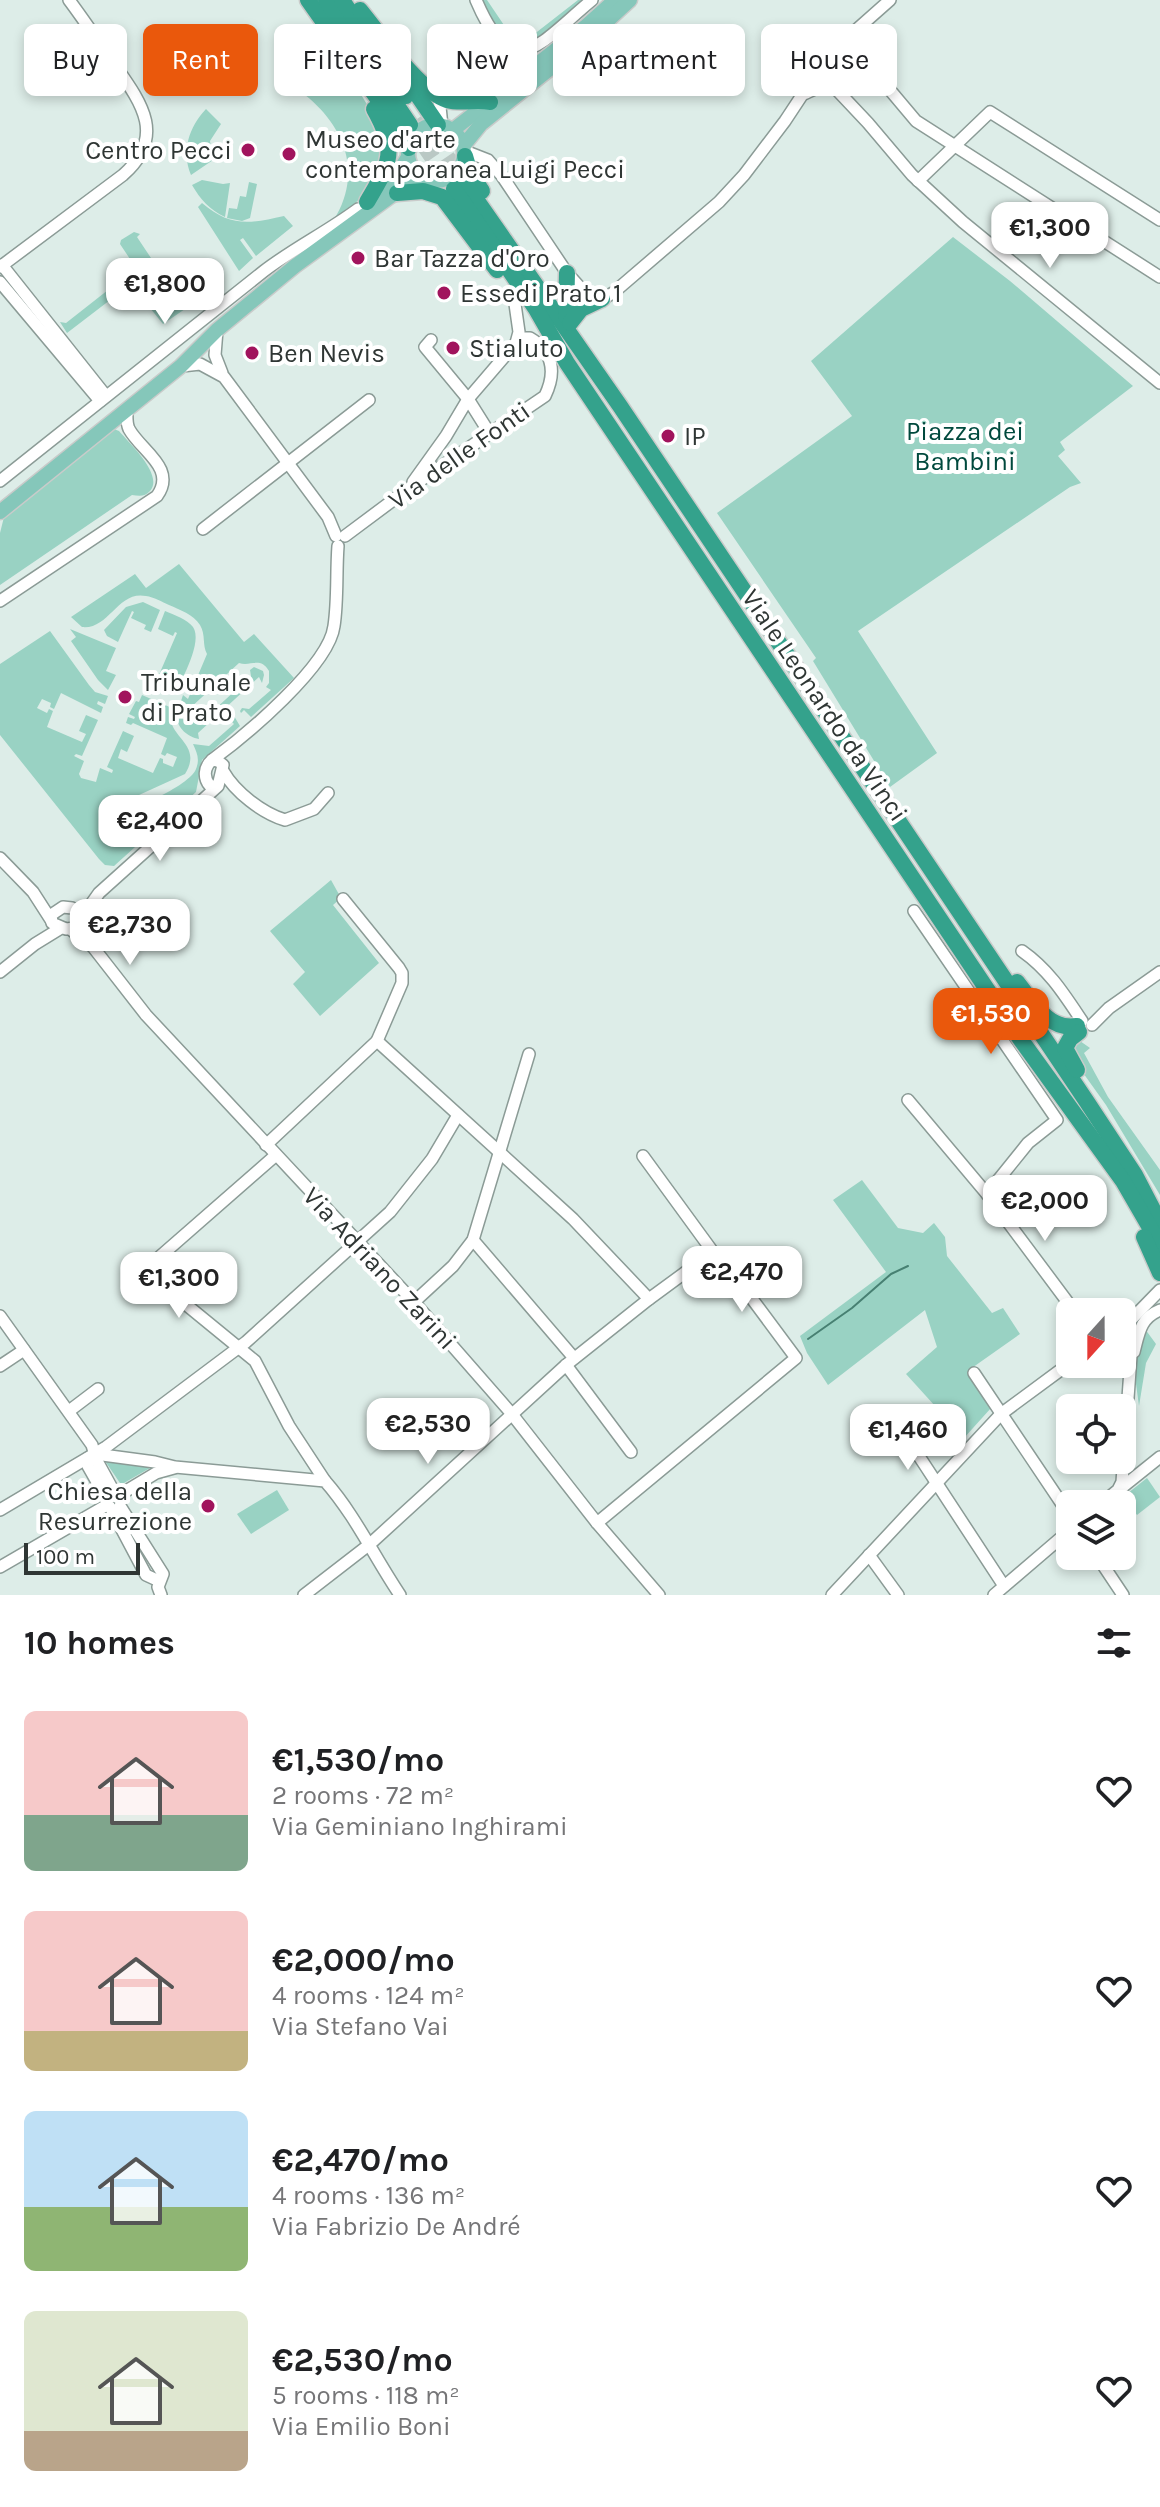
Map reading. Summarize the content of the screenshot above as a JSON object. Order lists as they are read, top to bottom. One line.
{"streets":{"highway":["Viale Leonardo da Vinci"],"street":["Via delle Fonti","Via Adriano Zarini"]},"parks":["Piazza dei Bambini"],"places":["Centro Pecci","Museo d'arte contemporanea Luigi Pecci","Bar Tazza d'Oro","Essedi Prato 1","Stialuto","Ben Nevis","IP","Tribunale di Prato","Chiesa della Resurrezione"],"scale_bar":"100 m","north":"bottom","page":{"chip":["Buy","Rent","Filters","New","Apartment","House"],"price":["€1,300","€1,800","€2,400","€2,730","€1,530","€2,000","€2,470","€1,300","€2,530","€1,460"],"scale":"100 m","heading":"10 homes","list":[{"name":"€1,530/mo","note":"2 rooms · 72 m² · Via Geminiano Inghirami"},{"name":"€2,000/mo","note":"4 rooms · 124 m² · Via Stefano Vai"},{"name":"€2,470/mo","note":"4 rooms · 136 m² · Via Fabrizio De André"},{"name":"€2,530/mo","note":"5 rooms · 118 m² · Via Emilio Boni"}]}}
